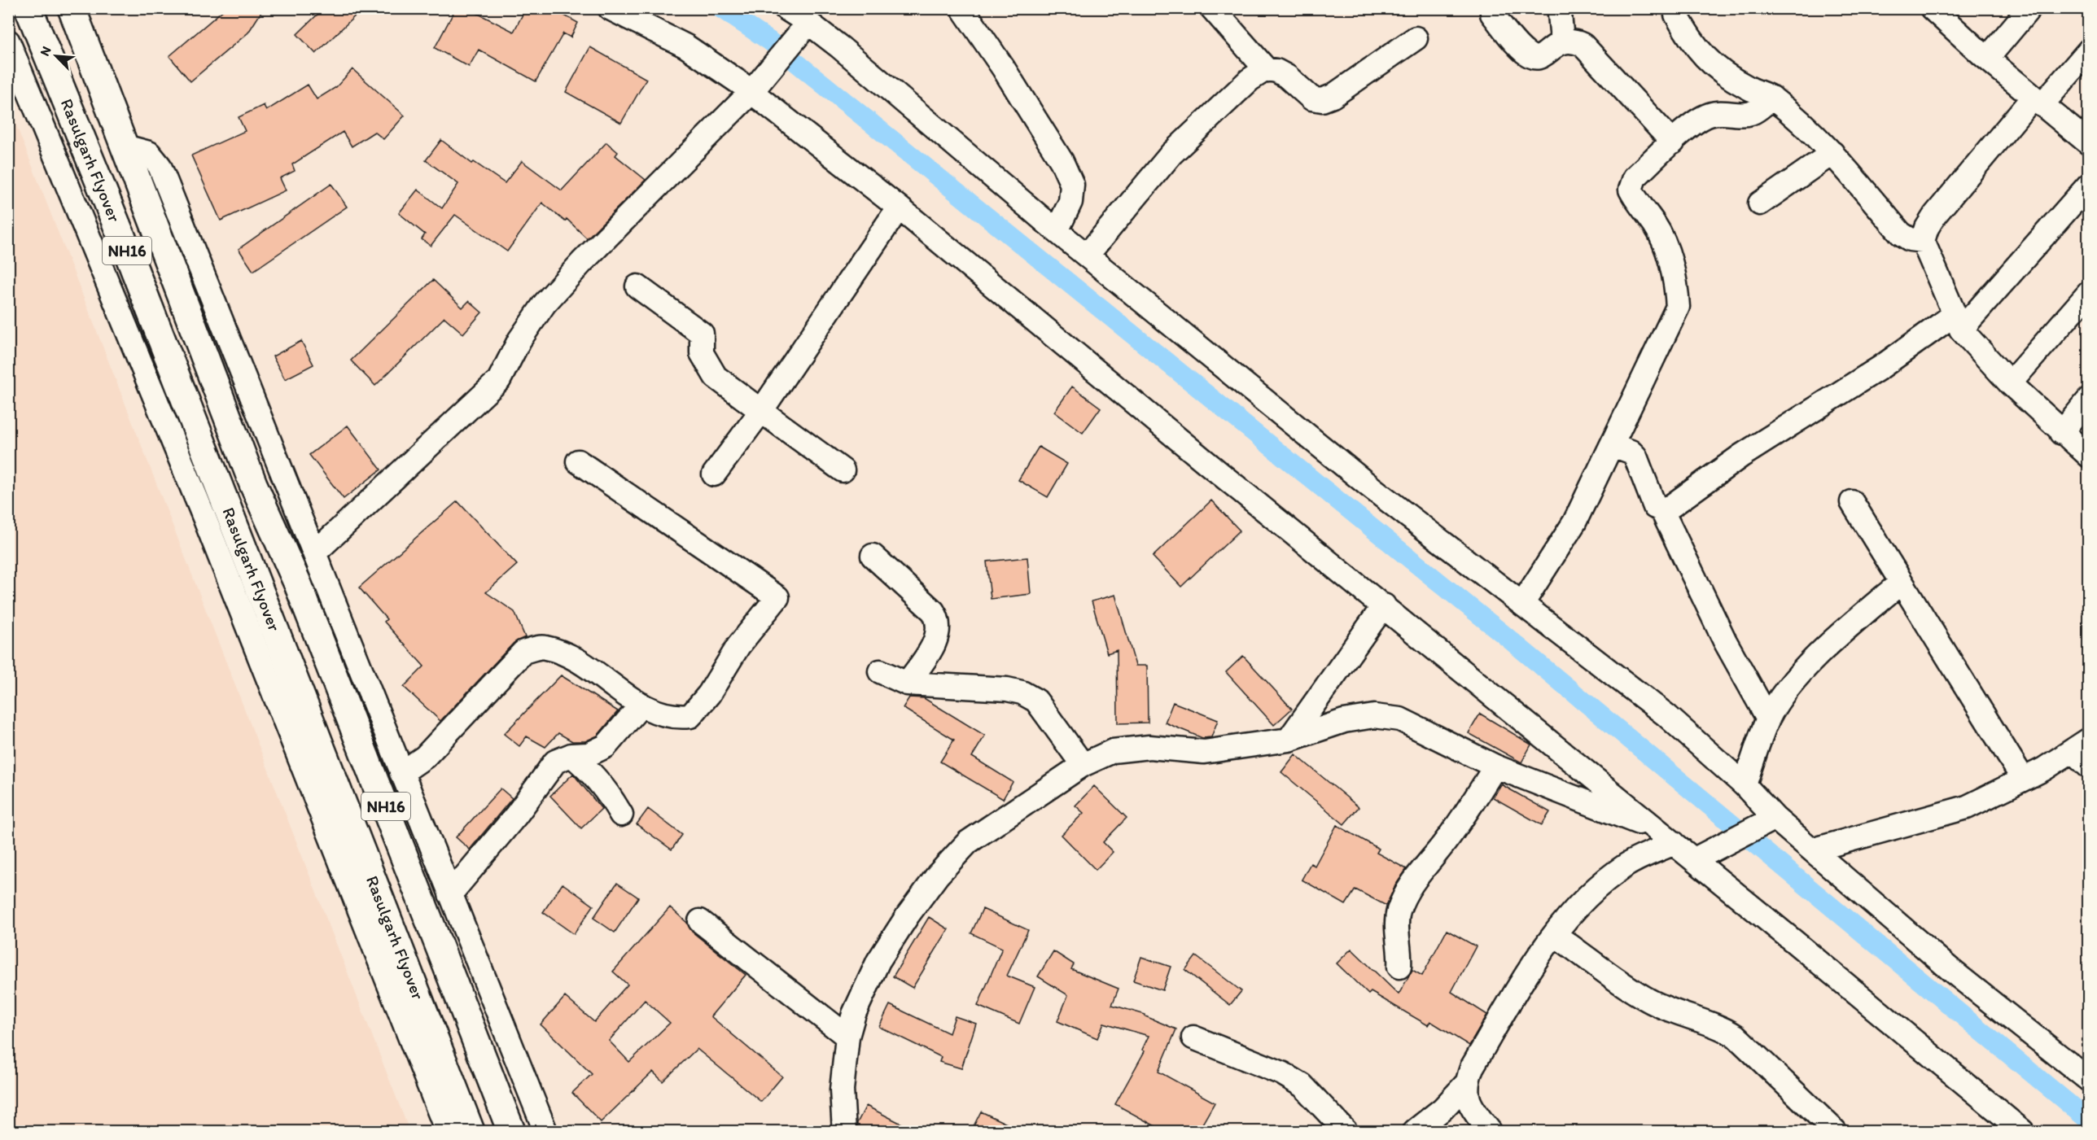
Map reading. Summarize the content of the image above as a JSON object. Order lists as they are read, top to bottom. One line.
{"streets":{"highway":["Rasulgarh Flyover","NH16"]},"crossings":[["Rasulgarh Flyover","NH16"]],"north":"top left"}
